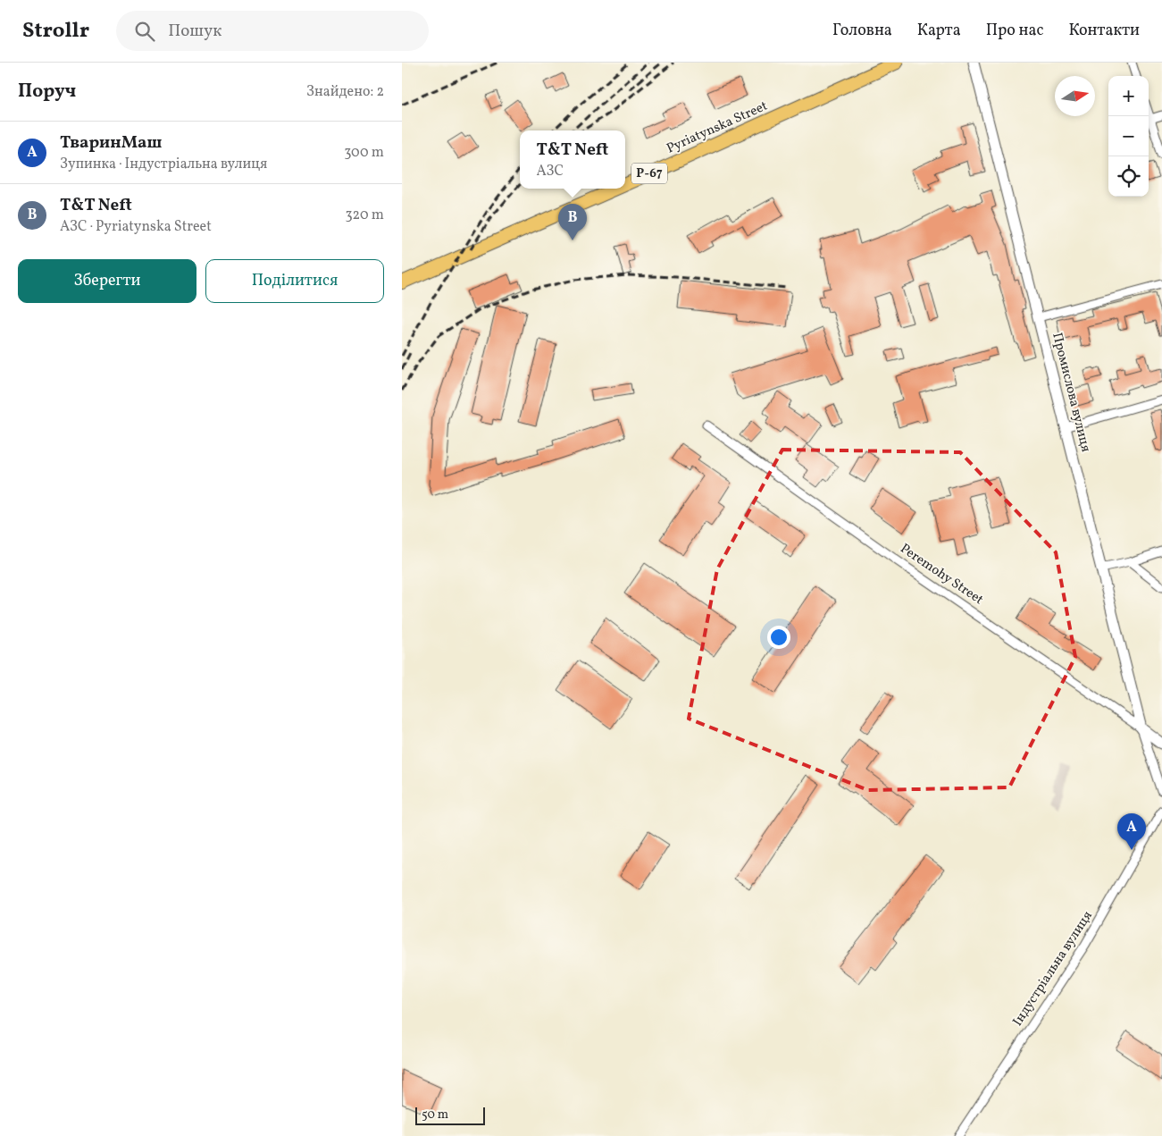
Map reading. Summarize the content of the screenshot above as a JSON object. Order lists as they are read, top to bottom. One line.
{"streets":{"main road":["Pyriatynska Street","Р-67"],"street":["Промислова вулиця","Peremohy Street","Індустріальна вулиця"]},"crossings":[["Промислова вулиця","Peremohy Street"]],"scale_bar":"50 m","north":"right","page":{"header":"Strollr","search":"Пошук","nav":["Головна","Карта","Про нас","Контакти"],"heading":["Поруч","Знайдено: 2"],"map_buttons":["+","−"],"list":[{"mark":"A","name":"ТваринМаш","note":"Зупинка · Індустріальна вулиця","value":"300 m"},{"mark":"B","name":"T&T Neft","note":"АЗС · Pyriatynska Street","value":"320 m"}],"popup":["T&T Neft","АЗС"],"pins":["B","A"],"buttons":["Зберегти","Поділитися"],"scale":"50 m"}}
